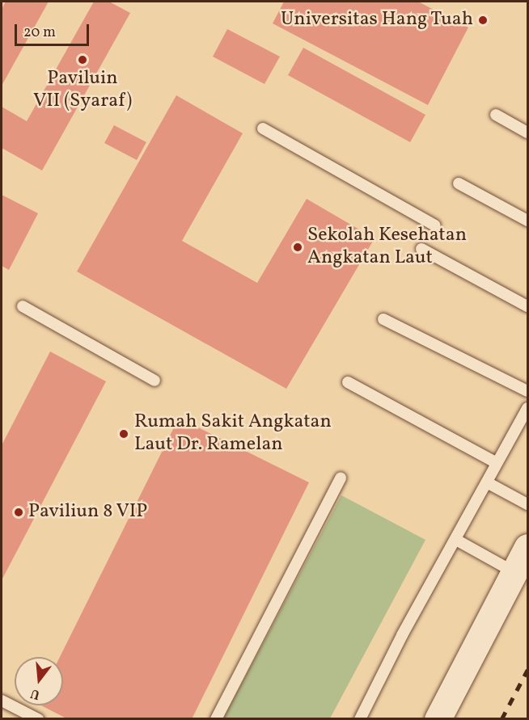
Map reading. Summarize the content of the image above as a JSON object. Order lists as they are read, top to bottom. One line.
{"places":["Universitas Hang Tuah","Paviluin VII (Syaraf)","Sekolah Kesehatan Angkatan Laut","Rumah Sakit Angkatan Laut Dr. Ramelan","Paviliun 8 VIP"],"scale_bar":"20 m","north":"bottom"}
